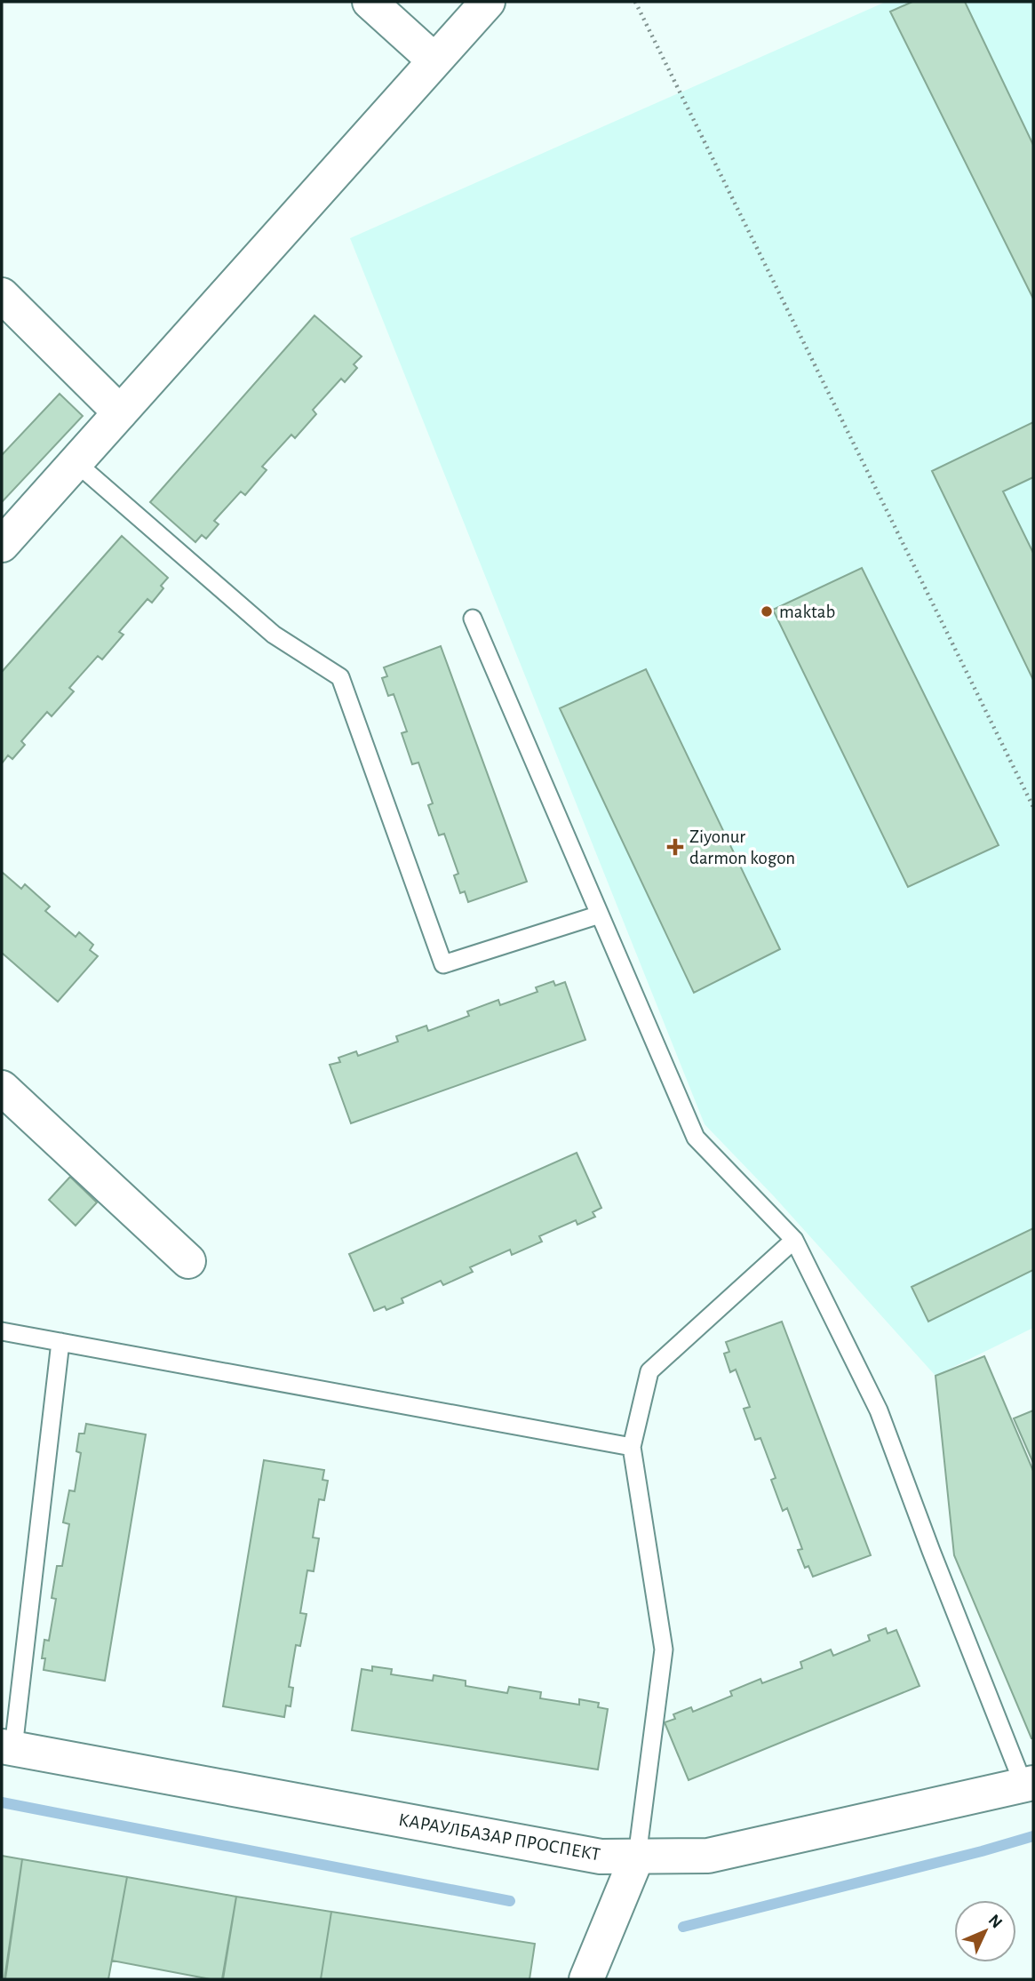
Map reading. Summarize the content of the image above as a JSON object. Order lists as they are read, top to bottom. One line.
{"streets":{"street":["КАРАУЛБАЗАР ПРОСПЕКТ"]},"places":{"other":["maktab"],"health":["Ziyonur darmon kogon"]},"north":"top right"}
